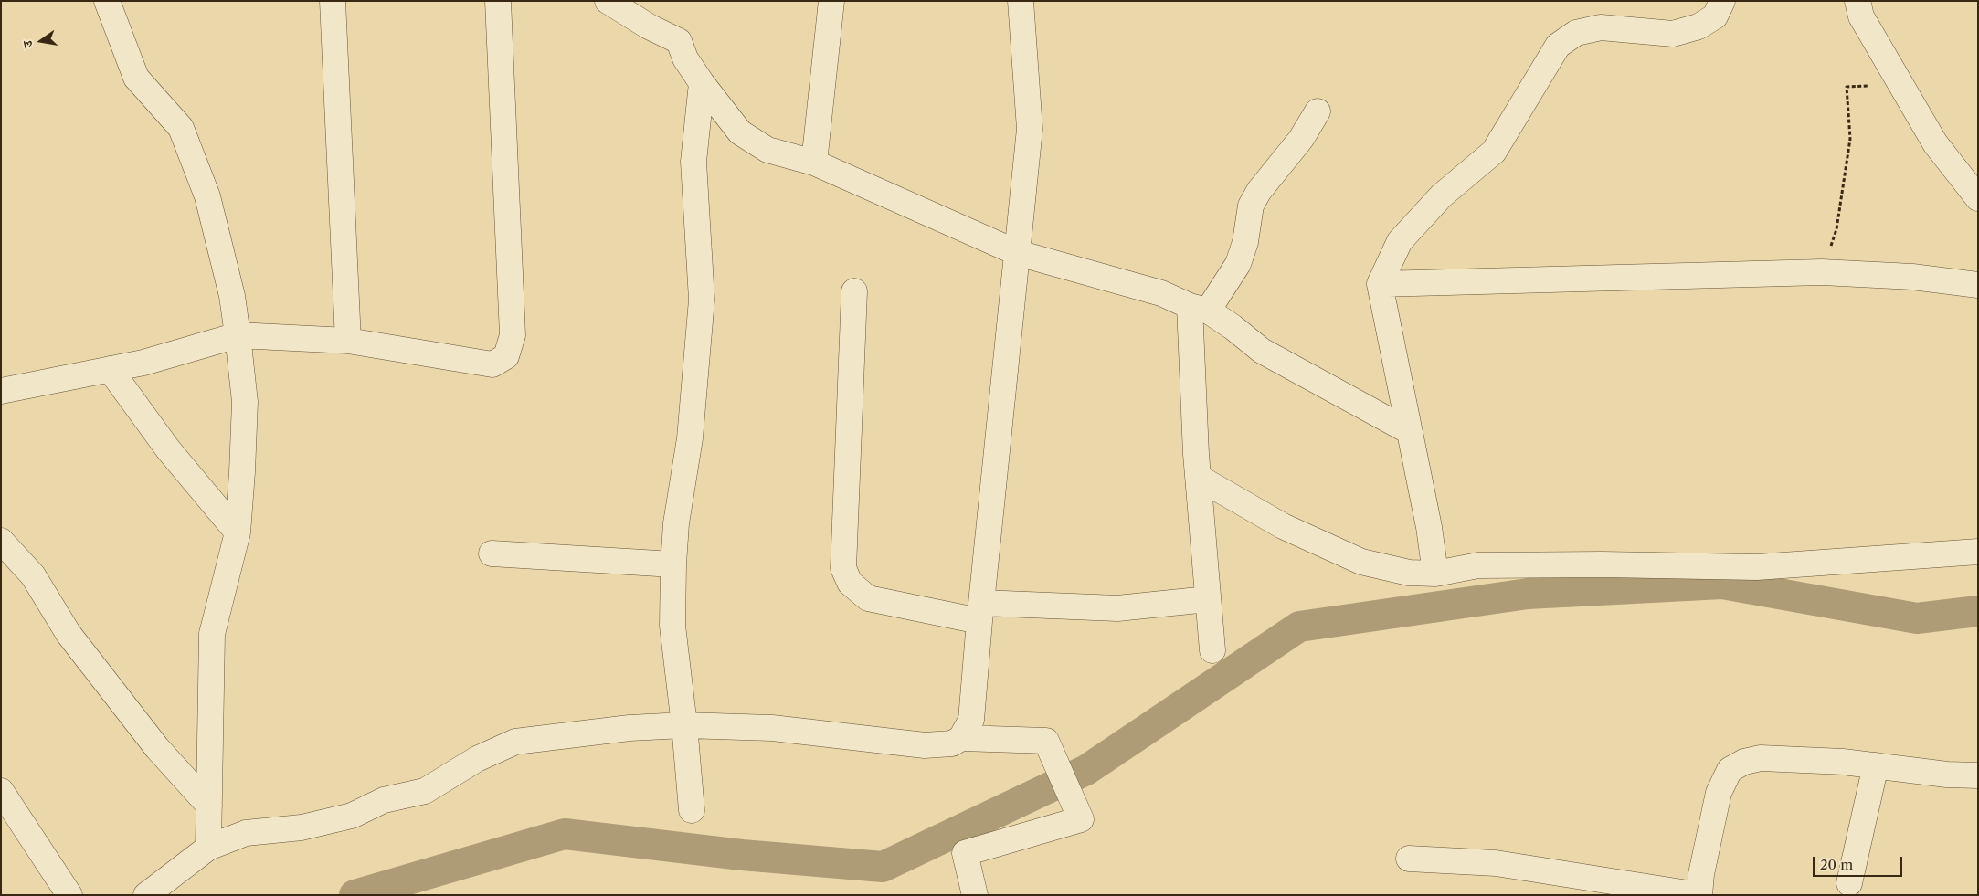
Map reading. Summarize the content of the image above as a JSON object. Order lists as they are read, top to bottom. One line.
{"scale_bar":"20 m","north":"left"}
